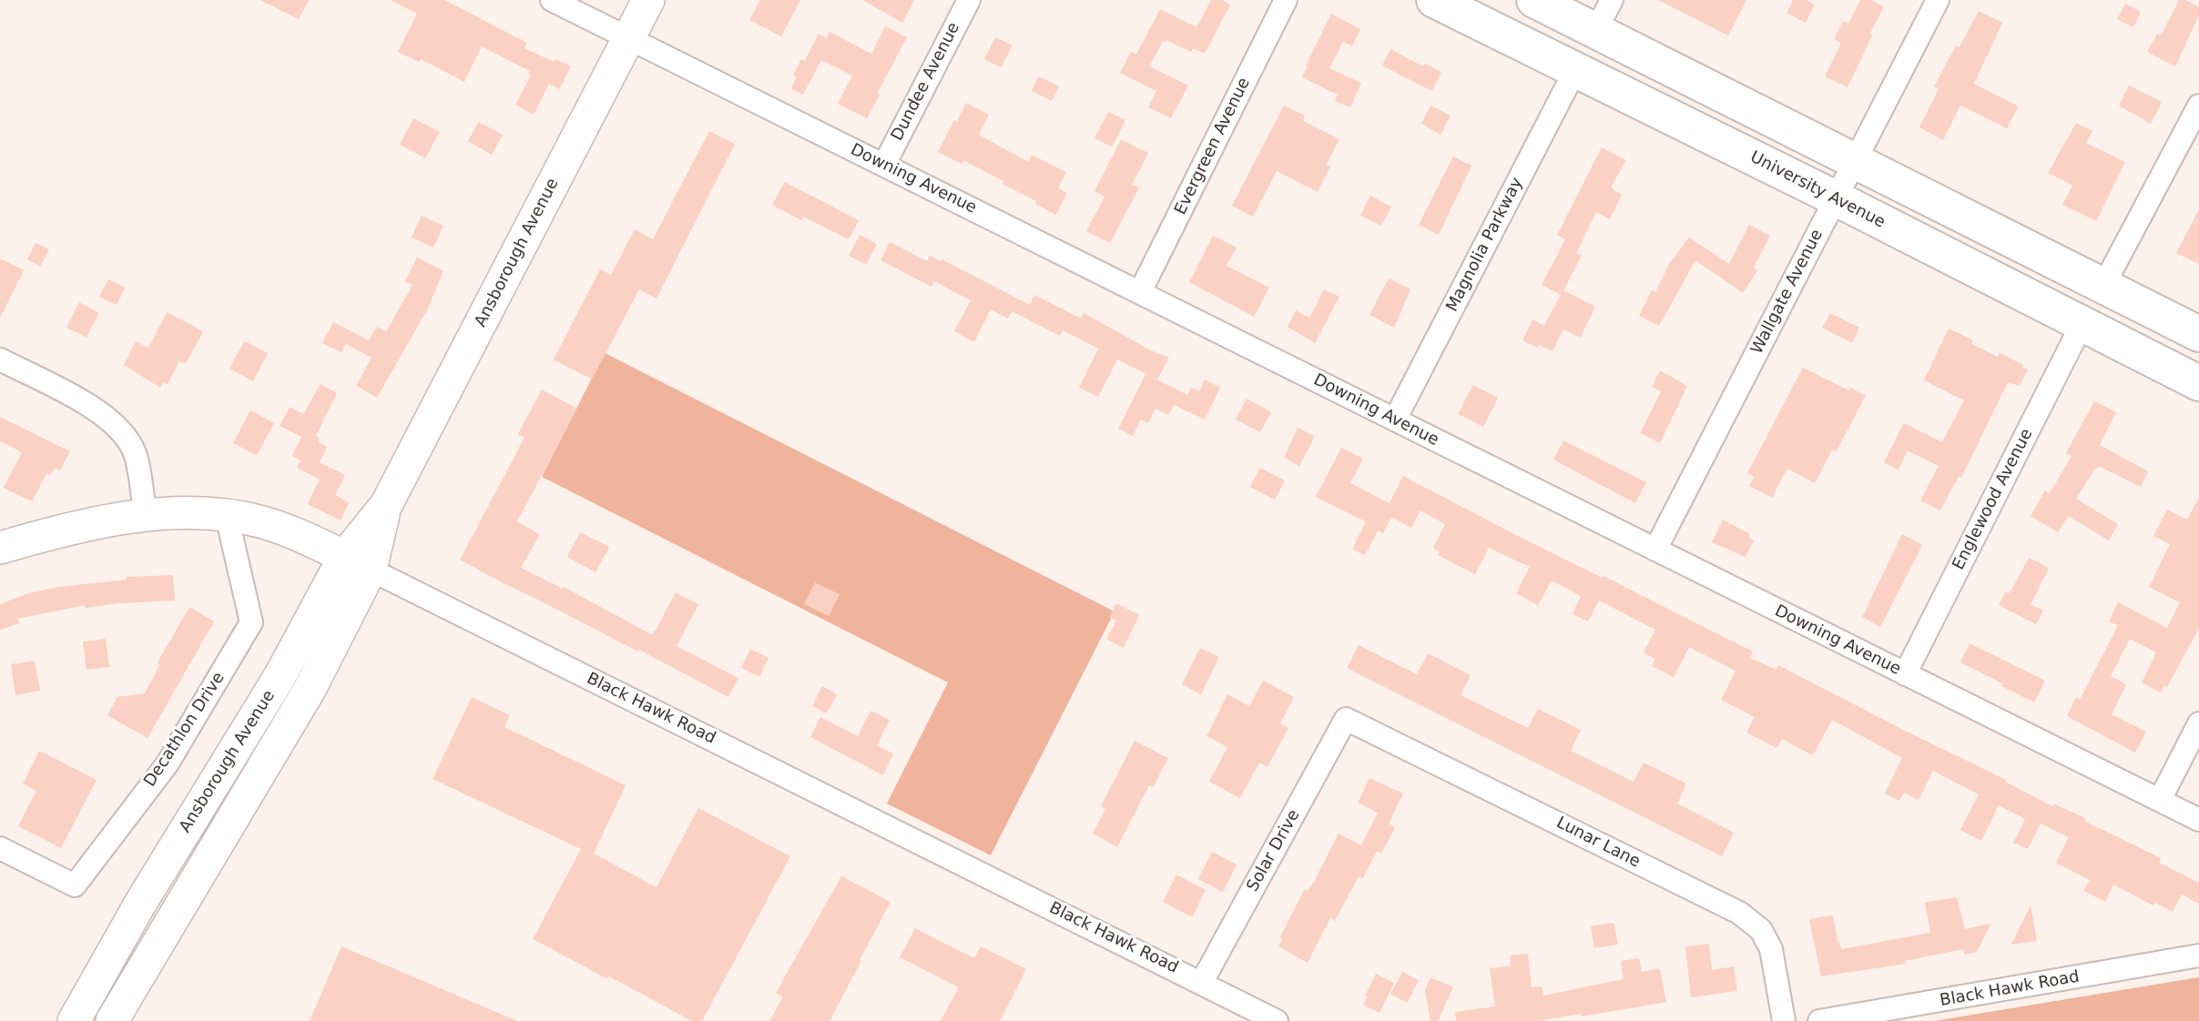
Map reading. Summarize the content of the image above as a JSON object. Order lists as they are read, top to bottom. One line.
{"streets":{"main road":["University Avenue","Ansborough Avenue","Black Hawk Road"],"street":["Dundee Avenue","Evergreen Avenue","Downing Avenue","Magnolia Parkway","Wallgate Avenue","Englewood Avenue","Decathlon Drive","Lunar Lane","Solar Drive"]},"crossings":[["Dundee Avenue","Downing Avenue"],["Evergreen Avenue","Downing Avenue"],["Downing Avenue","Magnolia Parkway"],["Downing Avenue","Ansborough Avenue"],["Downing Avenue","Wallgate Avenue"],["Downing Avenue","Englewood Avenue"],["University Avenue","Magnolia Parkway"],["University Avenue","Wallgate Avenue"],["University Avenue","Englewood Avenue"],["Ansborough Avenue","Black Hawk Road"],["Black Hawk Road","Decathlon Drive"],["Black Hawk Road","Solar Drive"],["Lunar Lane","Solar Drive"]]}
